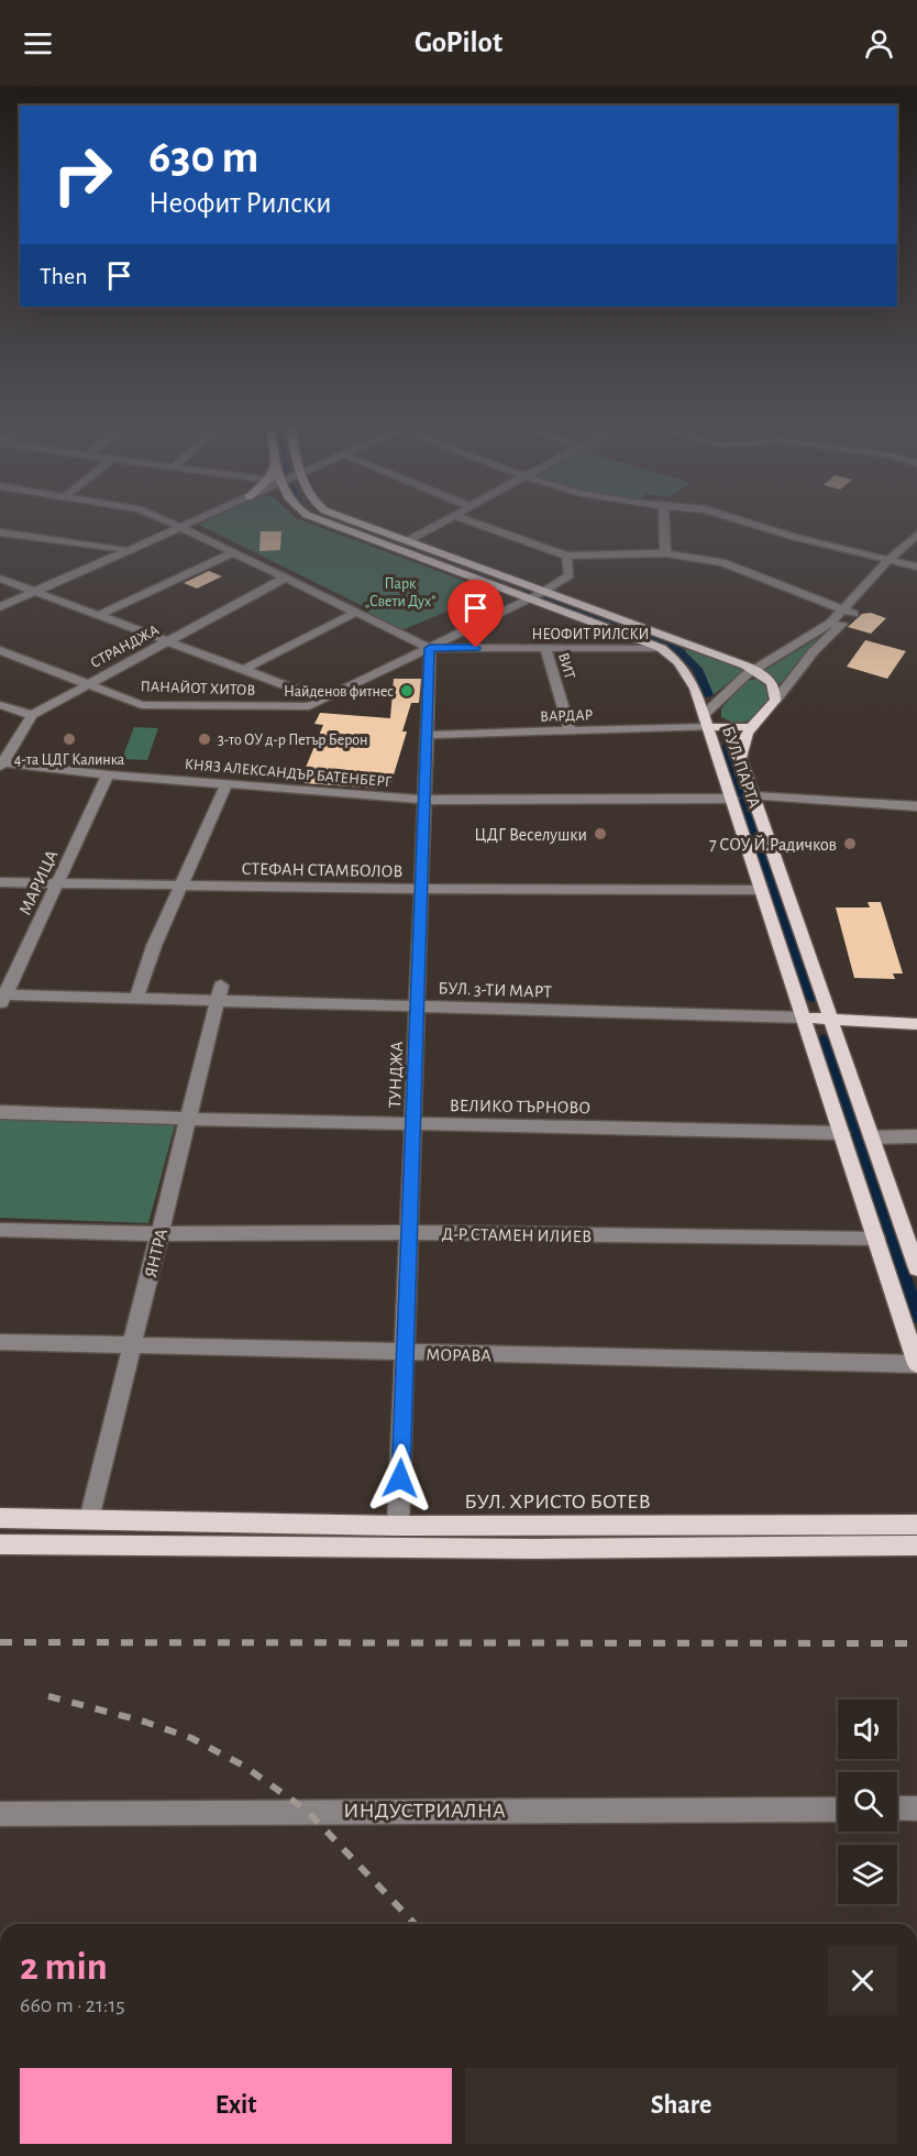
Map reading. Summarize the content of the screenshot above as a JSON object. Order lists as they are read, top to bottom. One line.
{"streets":{"main road":["БУЛ. ПАРТА","БУЛ. 3-ТИ МАРТ","БУЛ. ХРИСТО БОТЕВ"],"street":["НЕОФИТ РИЛСКИ","СТРАНДЖА","ВИТ","ПАНАЙОТ ХИТОВ","ВАРДАР","КНЯЗ АЛЕКСАНДЪР БАТЕНБЕРГ","СТЕФАН СТАМБОЛОВ","МАРИЦА","ТУНДЖА","ВЕЛИКО ТЪРНОВО","Д-Р СТАМЕН ИЛИЕВ","ЯНТРА","МОРАВА","ИНДУСТРИАЛНА"]},"crossings":[["НЕОФИТ РИЛСКИ","СТРАНДЖА"],["НЕОФИТ РИЛСКИ","ВИТ"],["НЕОФИТ РИЛСКИ","ПАНАЙОТ ХИТОВ"],["НЕОФИТ РИЛСКИ","БУЛ. ПАРТА"],["НЕОФИТ РИЛСКИ","ТУНДЖА"],["СТРАНДЖА","ПАНАЙОТ ХИТОВ"],["СТРАНДЖА","КНЯЗ АЛЕКСАНДЪР БАТЕНБЕРГ"],["ВИТ","ВАРДАР"],["ПАНАЙОТ ХИТОВ","БУЛ. ПАРТА"],["ПАНАЙОТ ХИТОВ","ТУНДЖА"],["ВАРДАР","БУЛ. ПАРТА"],["ВАРДАР","ТУНДЖА"],["БУЛ. ПАРТА","КНЯЗ АЛЕКСАНДЪР БАТЕНБЕРГ"],["БУЛ. ПАРТА","СТЕФАН СТАМБОЛОВ"],["БУЛ. ПАРТА","БУЛ. 3-ТИ МАРТ"],["БУЛ. ПАРТА","ВЕЛИКО ТЪРНОВО"],["БУЛ. ПАРТА","Д-Р СТАМЕН ИЛИЕВ"],["БУЛ. ПАРТА","МОРАВА"],["КНЯЗ АЛЕКСАНДЪР БАТЕНБЕРГ","МАРИЦА"],["КНЯЗ АЛЕКСАНДЪР БАТЕНБЕРГ","ТУНДЖА"],["СТЕФАН СТАМБОЛОВ","МАРИЦА"],["СТЕФАН СТАМБОЛОВ","ТУНДЖА"],["МАРИЦА","БУЛ. 3-ТИ МАРТ"],["БУЛ. 3-ТИ МАРТ","ТУНДЖА"],["БУЛ. 3-ТИ МАРТ","ЯНТРА"],["ТУНДЖА","ВЕЛИКО ТЪРНОВО"],["ТУНДЖА","Д-Р СТАМЕН ИЛИЕВ"],["ТУНДЖА","МОРАВА"],["ТУНДЖА","БУЛ. ХРИСТО БОТЕВ"],["ВЕЛИКО ТЪРНОВО","ЯНТРА"],["Д-Р СТАМЕН ИЛИЕВ","ЯНТРА"],["ЯНТРА","МОРАВА"],["ЯНТРА","БУЛ. ХРИСТО БОТЕВ"]],"parks":["Парк „Свети Дух“"],"places":["Найденов фитнес","4-та ЦДГ Калинка","3-то ОУ д-р Петър Берон","ЦДГ Веселушки","7 СОУ Й.Радичков"],"page":{"header":"GoPilot","turn":["630 m","Неофит Рилски"],"then":"Then","heading":["2 min","660 m · 21:15"],"buttons":["Exit","Share"]}}
